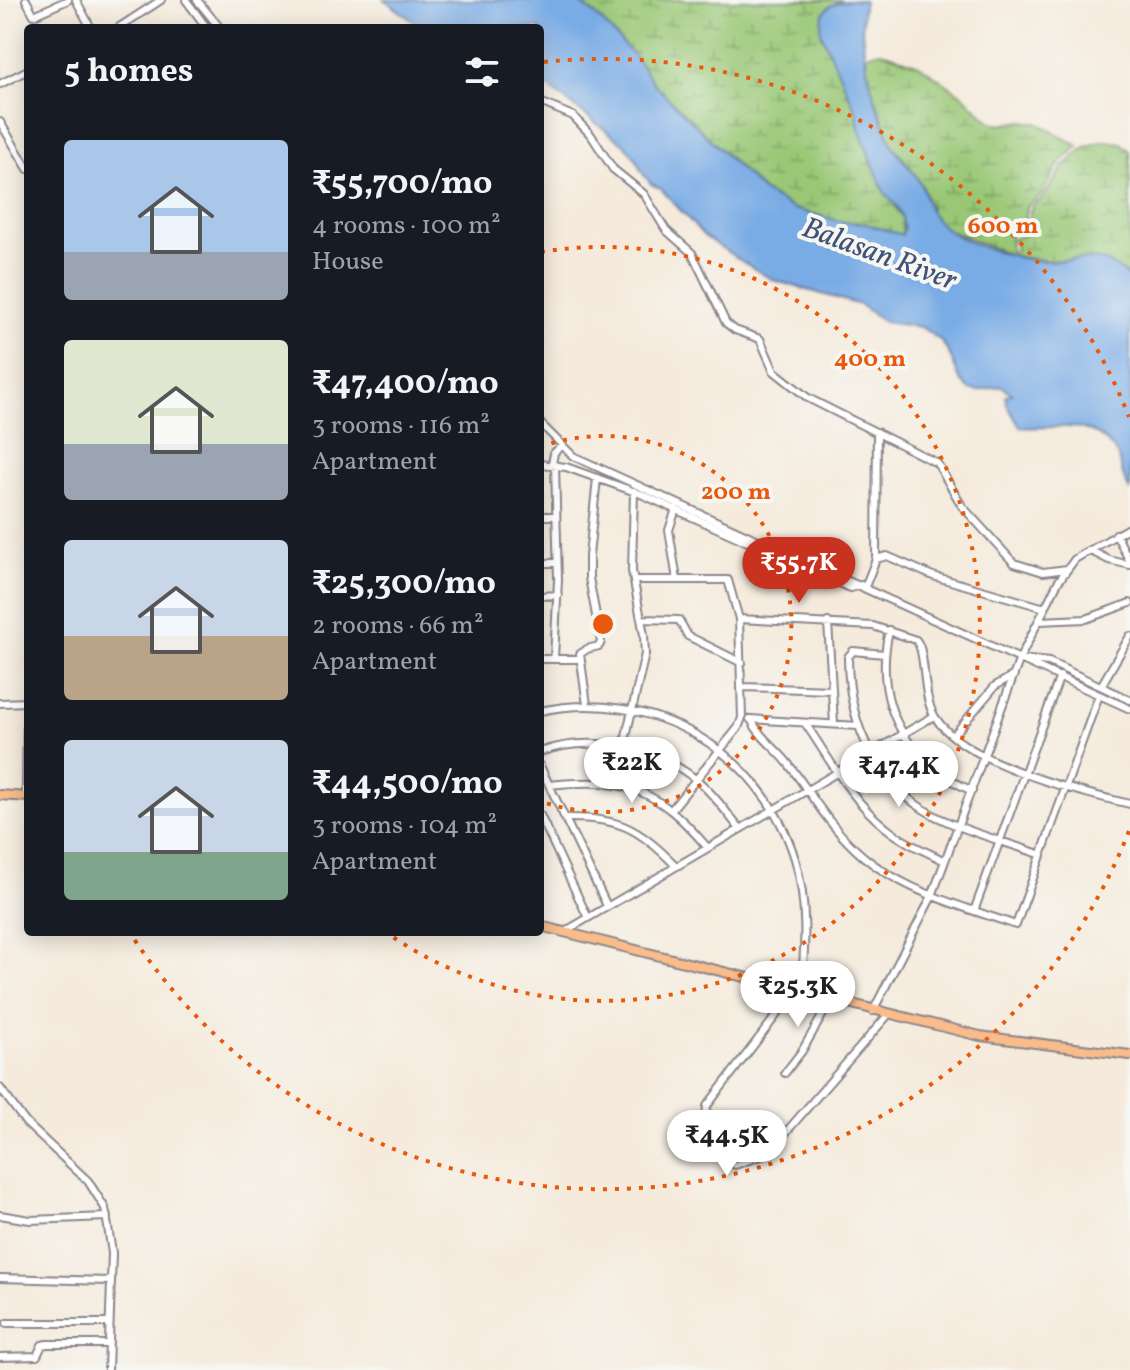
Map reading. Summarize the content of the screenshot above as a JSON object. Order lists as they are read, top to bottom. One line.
{"water":["Balasan River"],"page":{"heading":"5 homes","list":[{"name":"₹55,700/mo","note":"4 rooms · 100 m² · House"},{"name":"₹47,400/mo","note":"3 rooms · 116 m² · Apartment"},{"name":"₹25,300/mo","note":"2 rooms · 66 m² · Apartment"},{"name":"₹44,500/mo","note":"3 rooms · 104 m² · Apartment"}],"price":["₹55.7K","₹22K","₹47.4K","₹25.3K","₹44.5K"]},"rings":["600 m","400 m","200 m"]}
